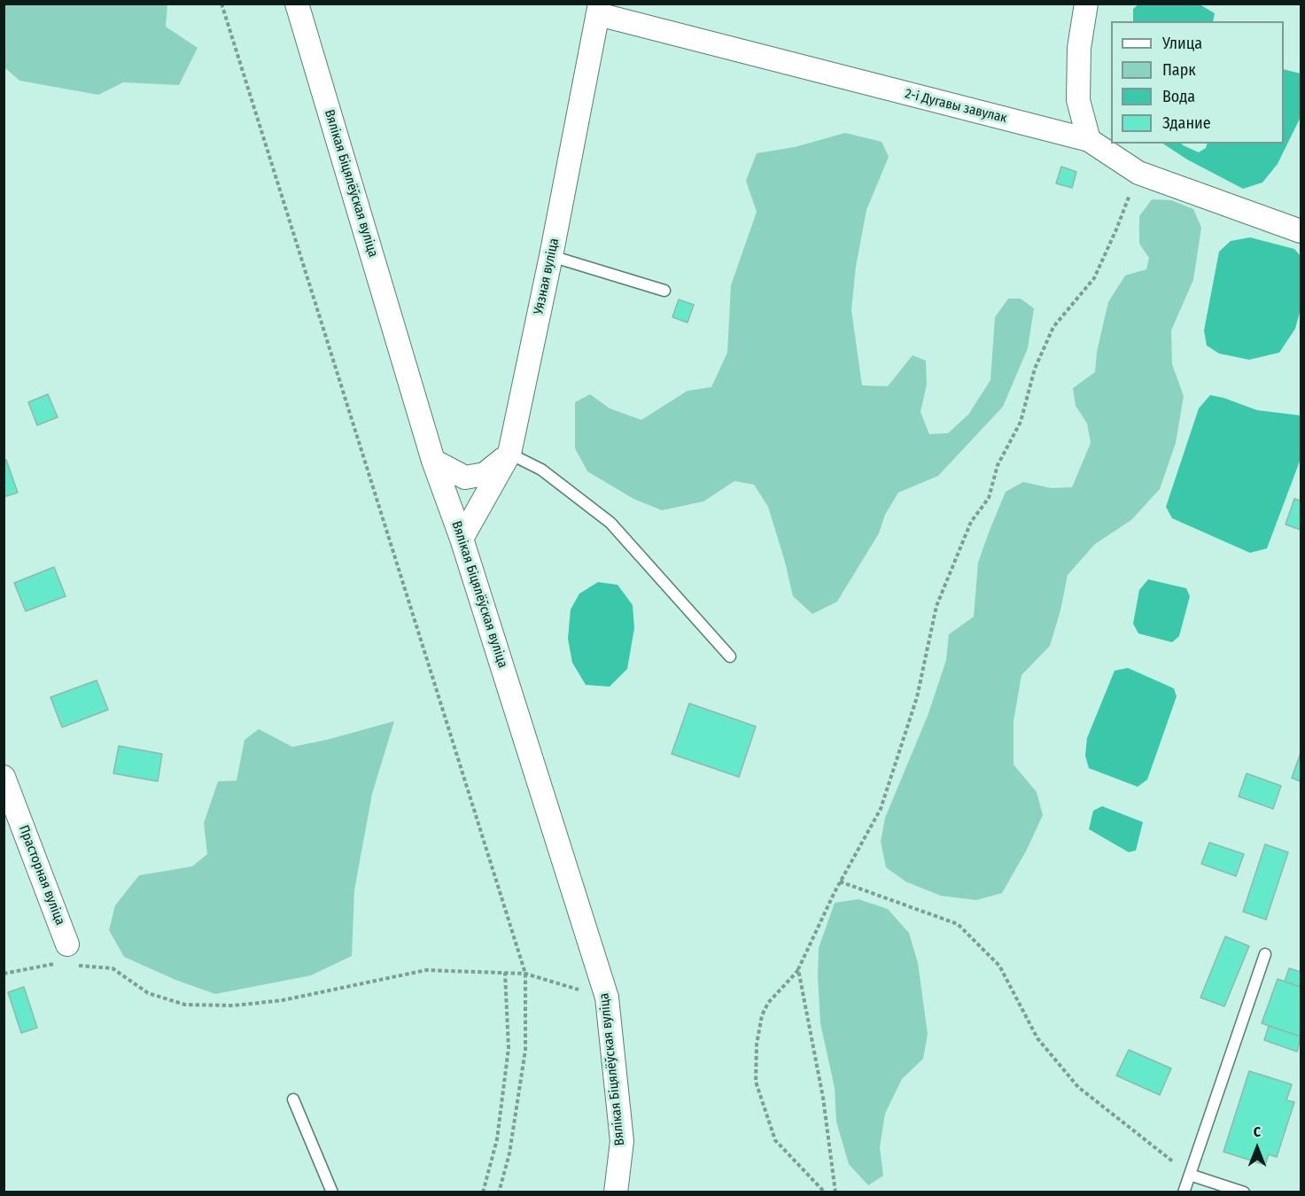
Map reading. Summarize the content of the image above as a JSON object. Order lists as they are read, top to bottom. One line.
{"streets":{"street":["2-і Дугавы завулак","Вялікая Біцялёўская вуліца","Уязная вуліца","Прасторная вуліца"]},"crossings":[["2-і Дугавы завулак","Уязная вуліца"],["Вялікая Біцялёўская вуліца","Уязная вуліца"]],"legend":["Улица","Парк","Вода","Здание"],"north":"top"}
